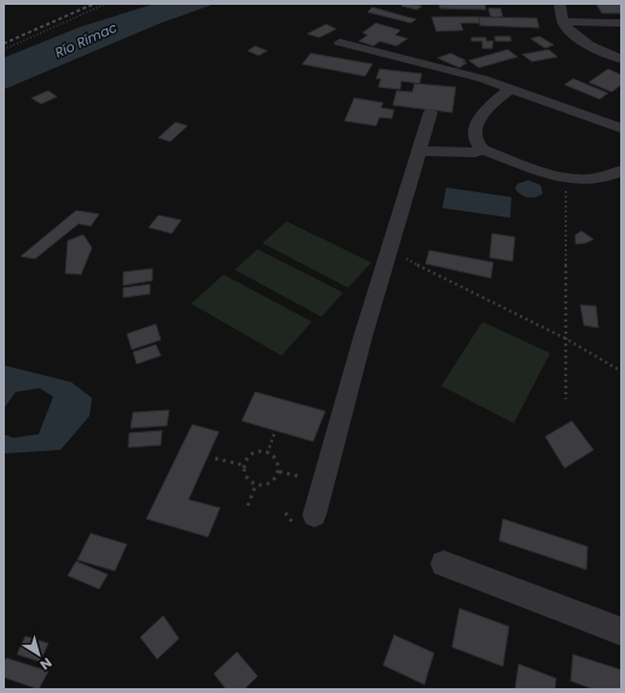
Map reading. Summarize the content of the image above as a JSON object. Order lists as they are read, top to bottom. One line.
{"water":["Río Rímac"],"north":"bottom right"}
